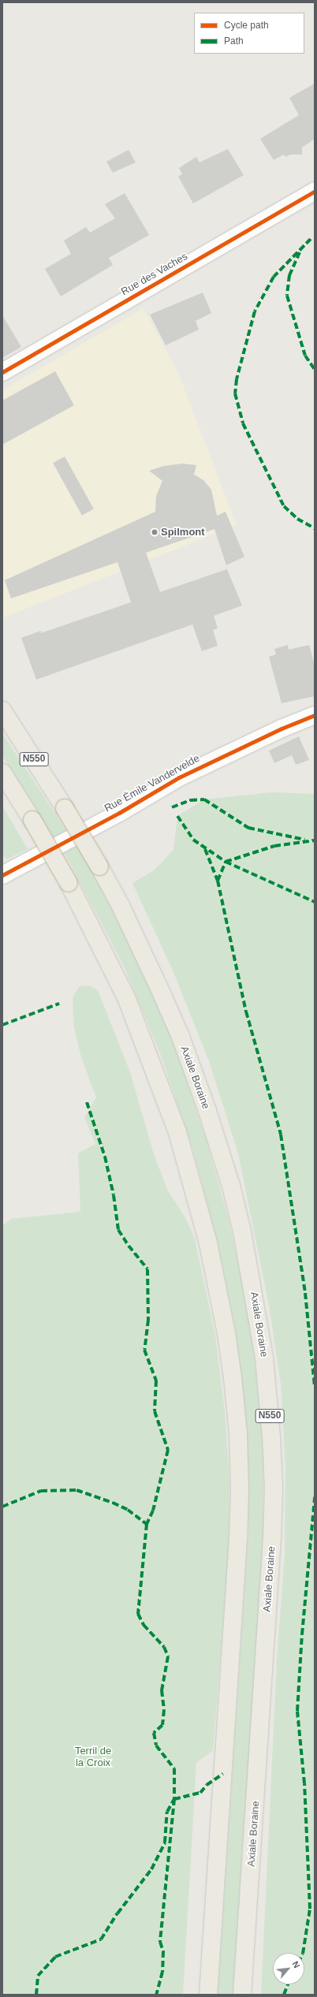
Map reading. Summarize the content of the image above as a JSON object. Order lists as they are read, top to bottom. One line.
{"streets":{"highway":["N550","Axiale Boraine"],"street":["Rue des Vaches","Rue Émile Vandervelde"]},"parks":["Terril de la Croix"],"places":["Spilmont"],"legend":["Cycle path","Path"],"north":"top right"}
